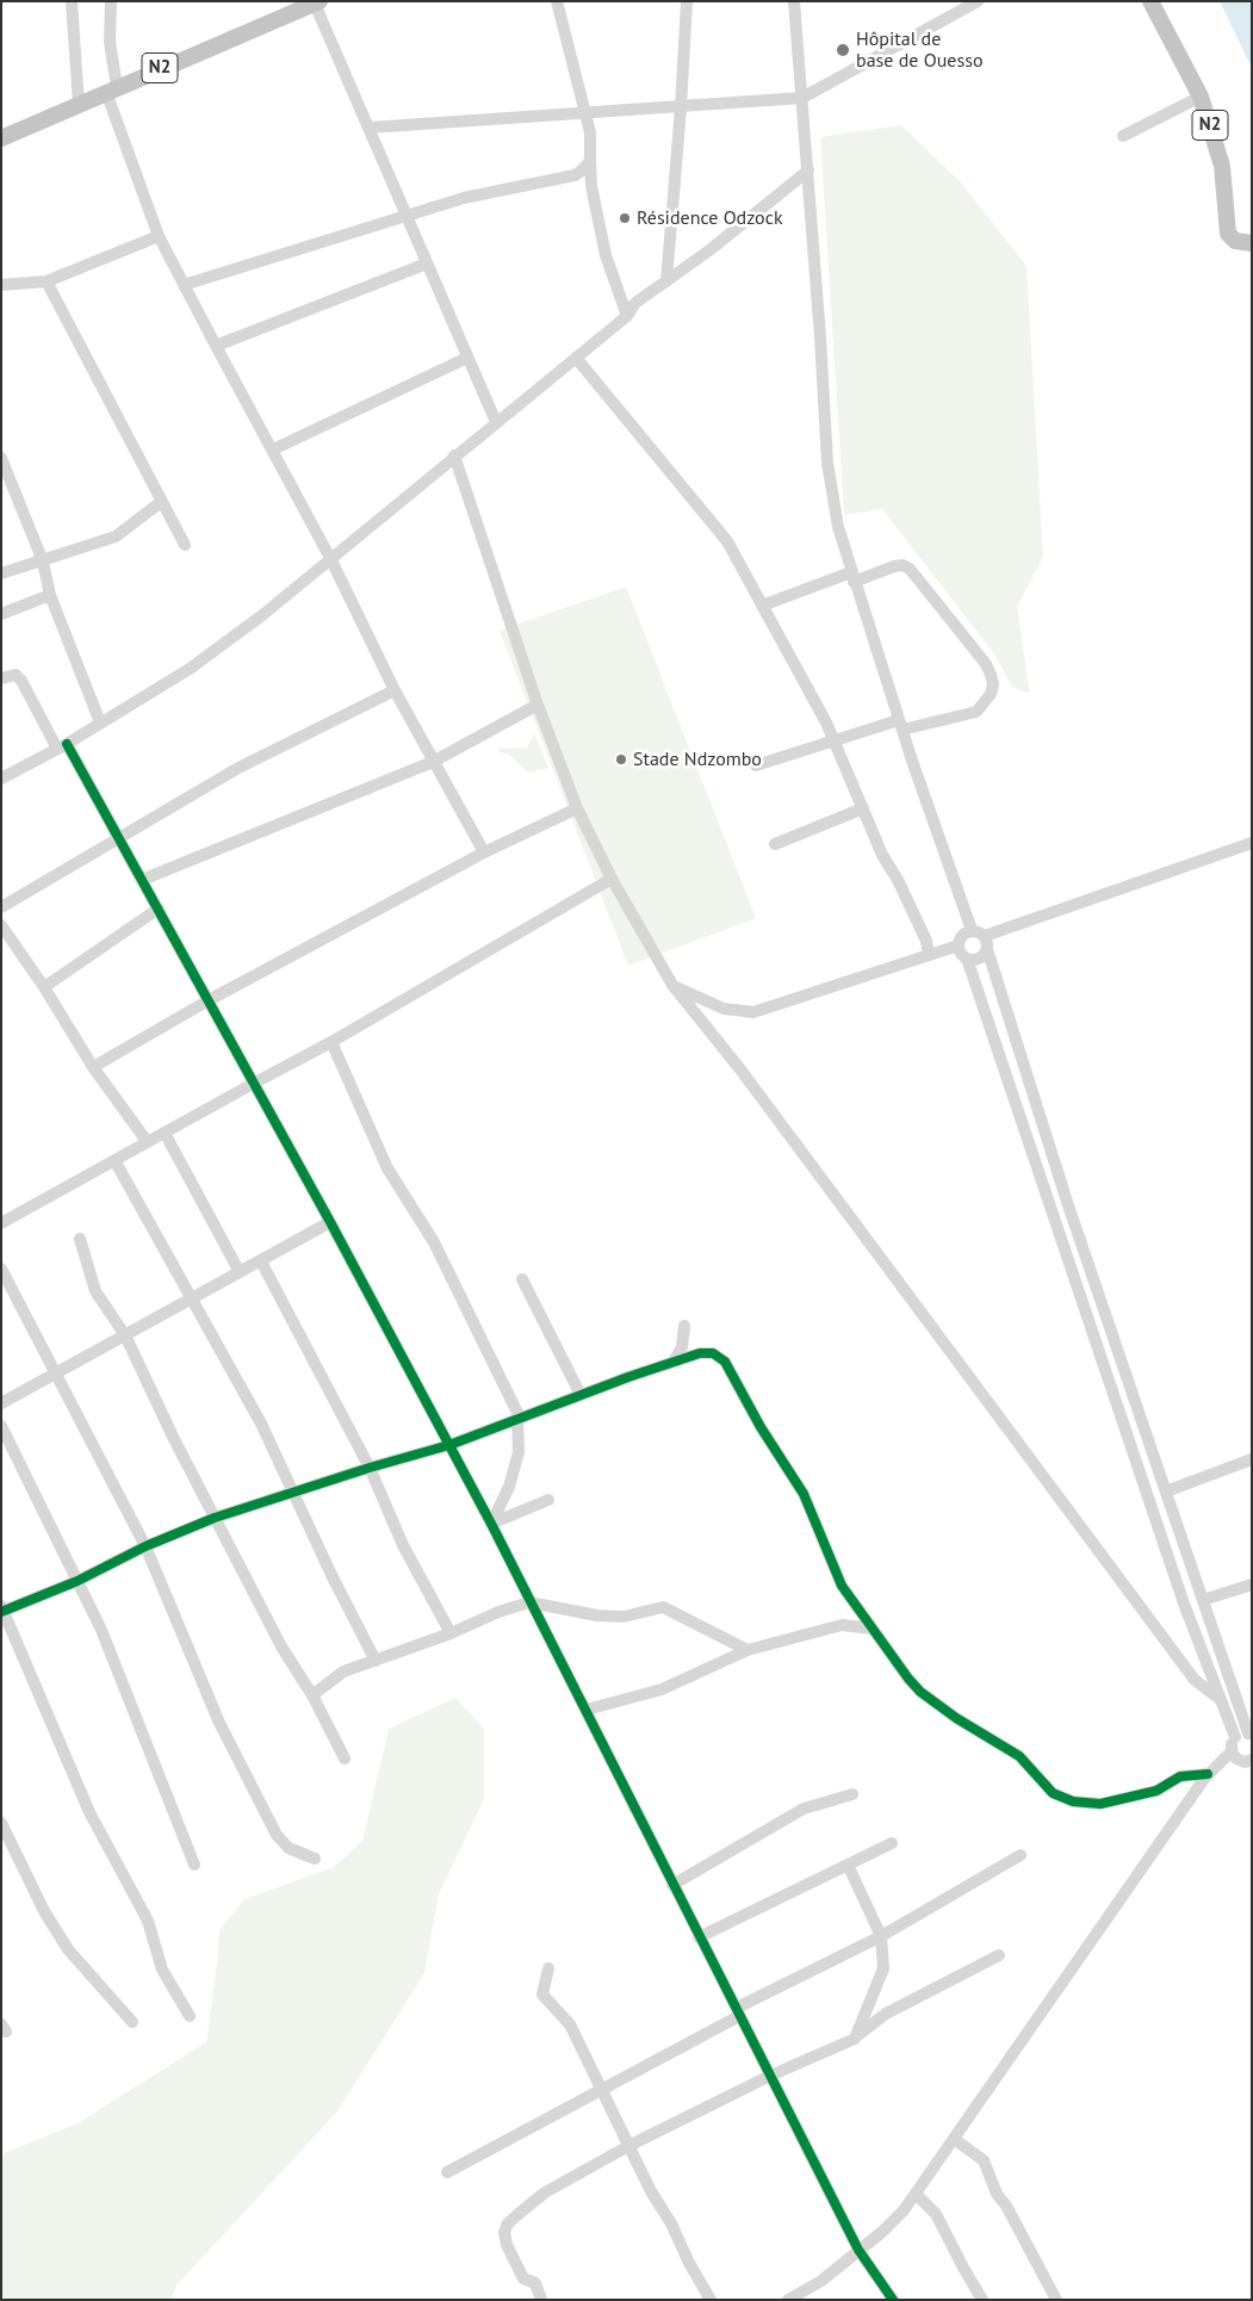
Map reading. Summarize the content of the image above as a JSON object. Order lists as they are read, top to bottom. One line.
{"streets":{"highway":["N2"]},"places":["Hôpital de base de Ouesso","Résidence Odzock","Stade Ndzombo"]}
